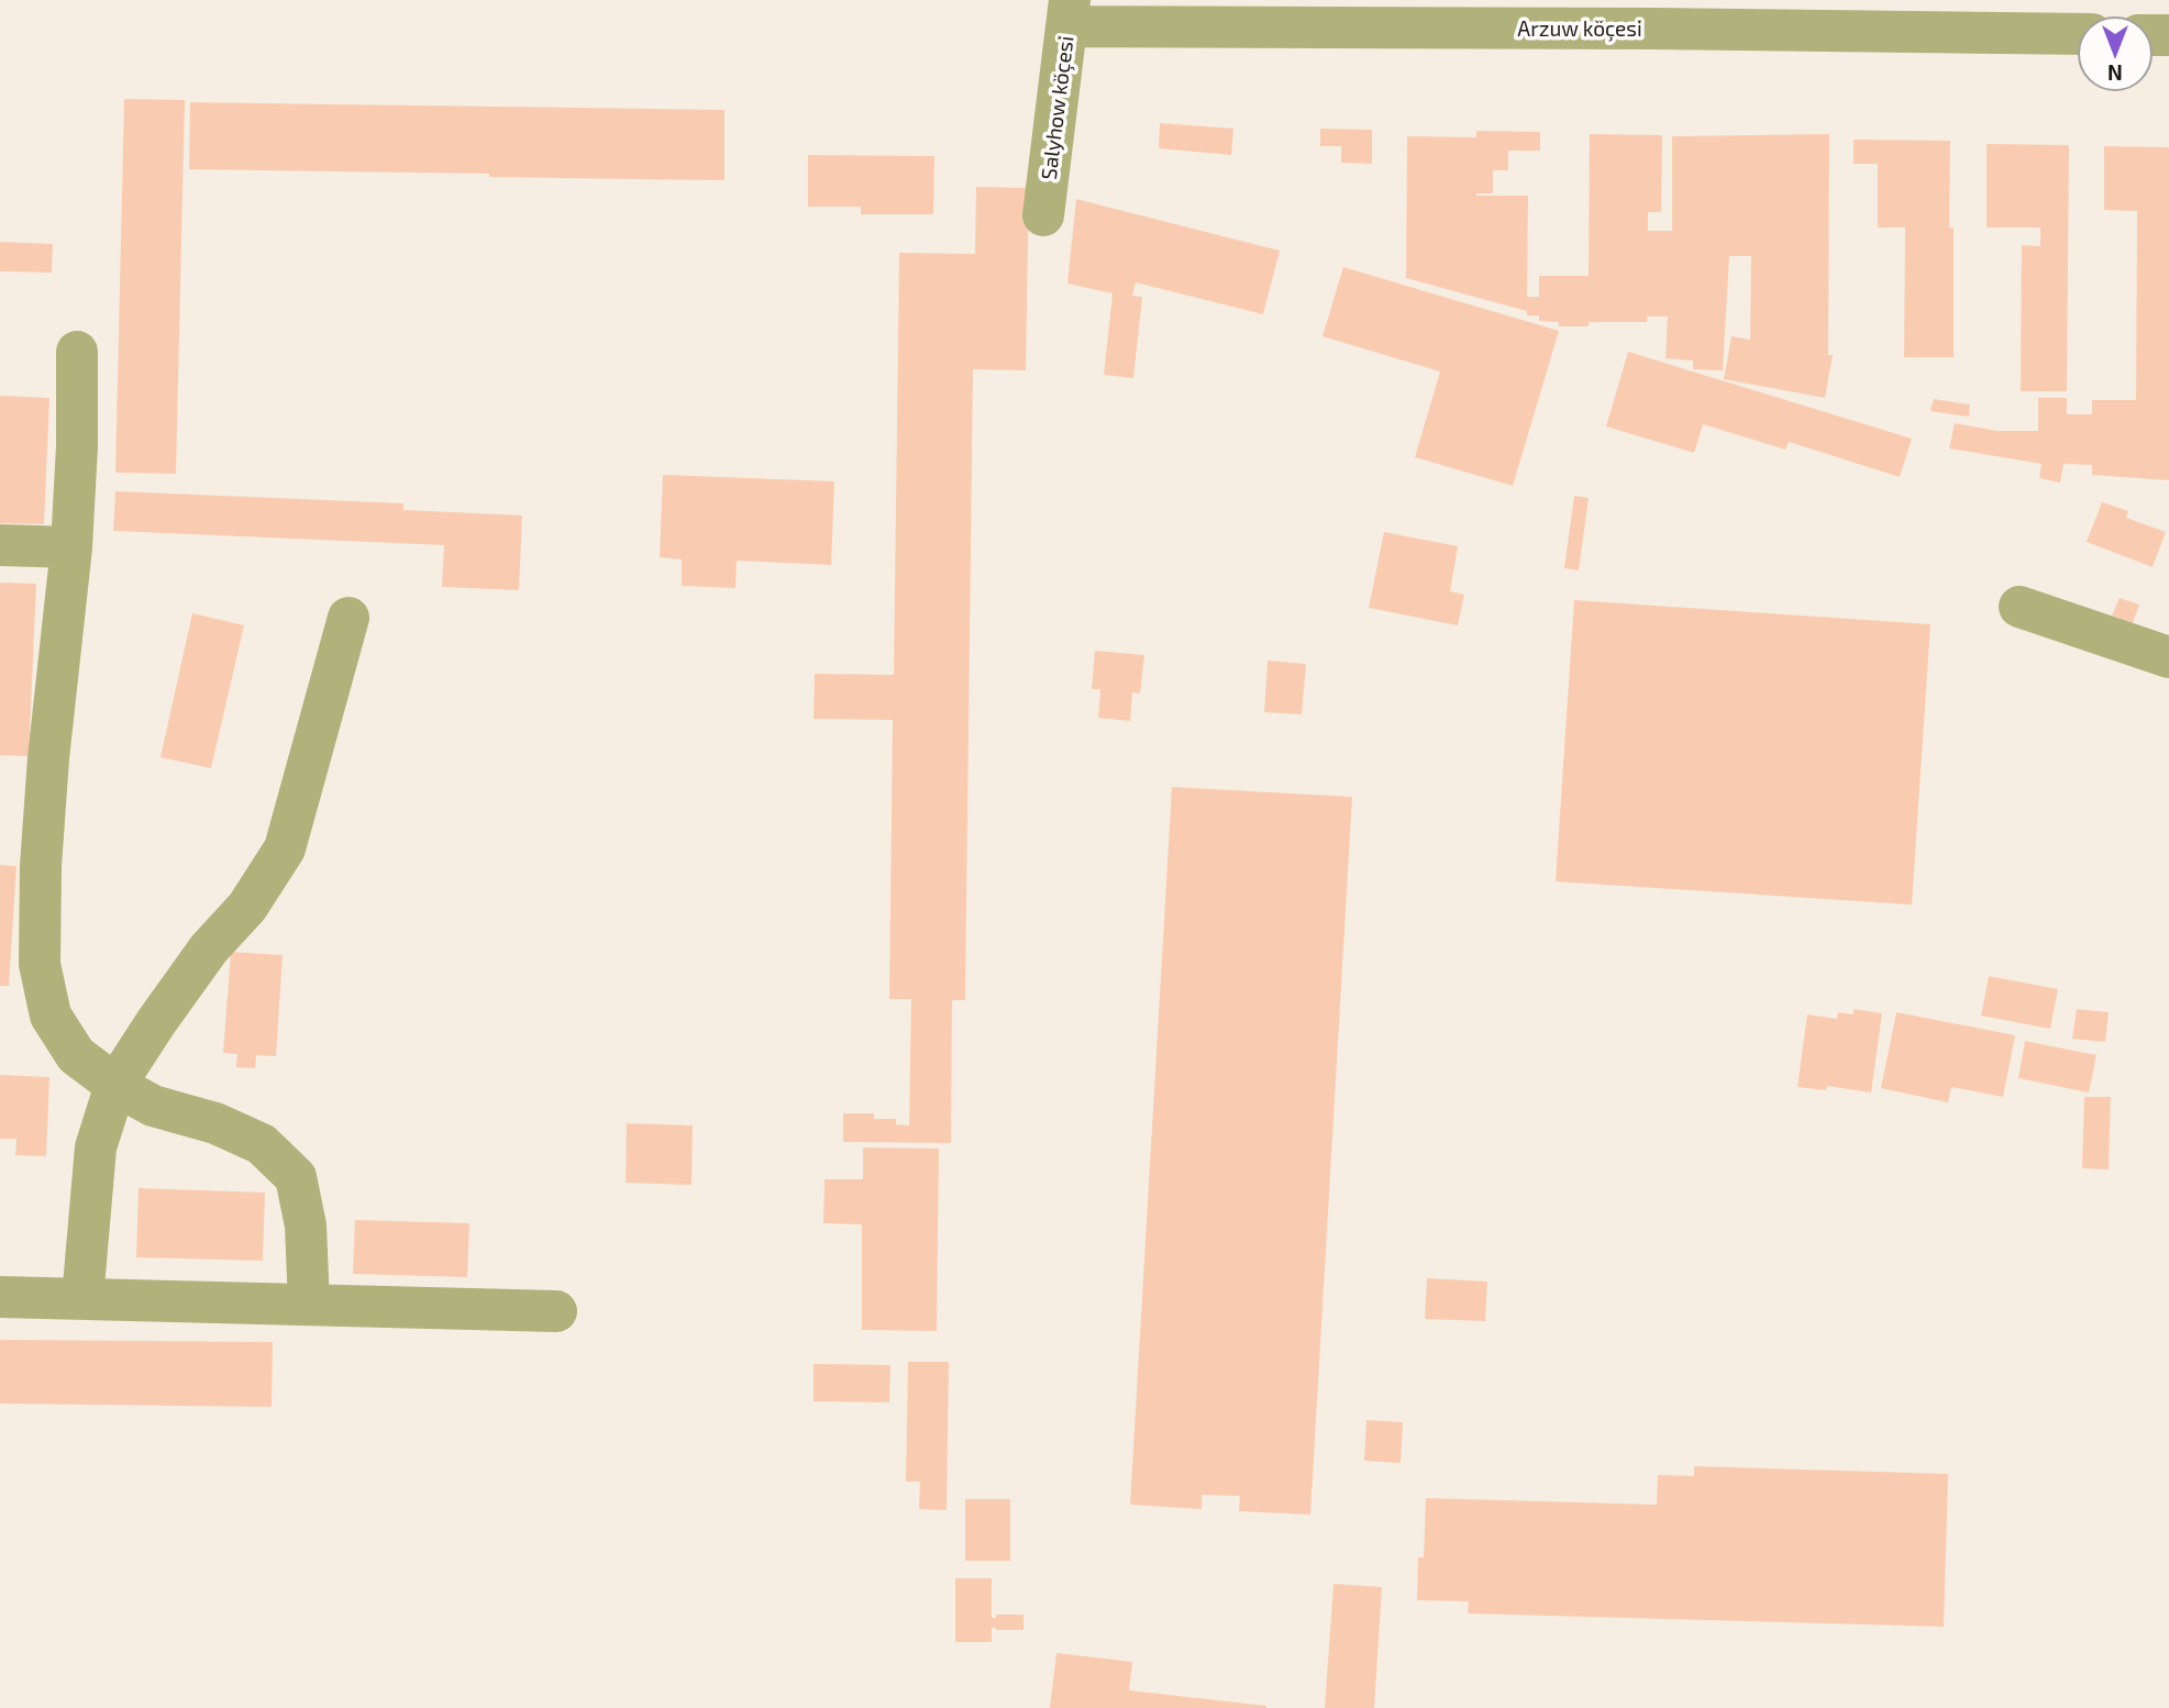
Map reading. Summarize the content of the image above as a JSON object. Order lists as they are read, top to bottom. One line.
{"streets":{"street":["Arzuw köçesi","Salyhow köçesi"]},"crossings":[["Arzuw köçesi","Salyhow köçesi"]],"north":"bottom"}
